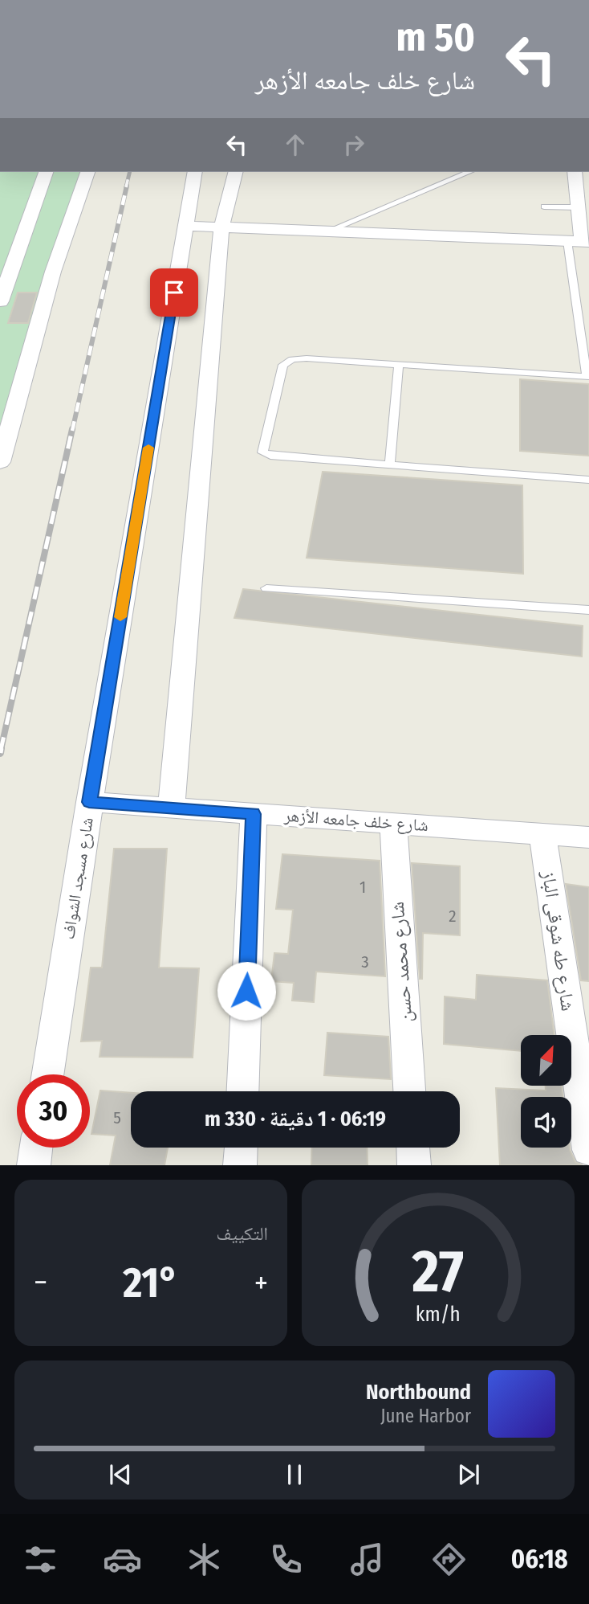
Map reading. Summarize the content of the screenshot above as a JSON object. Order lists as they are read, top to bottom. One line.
{"streets":{"street":["شارع خلف جامعه الأزهر","شارع مسجد الشواف","شارع طه شوقى الباز","شارع محمد حسن"]},"crossings":[["شارع خلف جامعه الأزهر","شارع مسجد الشواف"],["شارع خلف جامعه الأزهر","شارع طه شوقى الباز"],["شارع خلف جامعه الأزهر","شارع محمد حسن"]],"house_numbers":["1","2","3","5"],"north":"top right","page":{"turn":["50 m","شارع خلف جامعه الأزهر"],"limit":"30","trip":"06:19 · 1 دقيقة · 330 m","tile":"التكييف","heat":["−","21°","+"],"song":["Northbound","June Harbor"],"tabs":"06:18","gauge":["27","km/h"]}}
